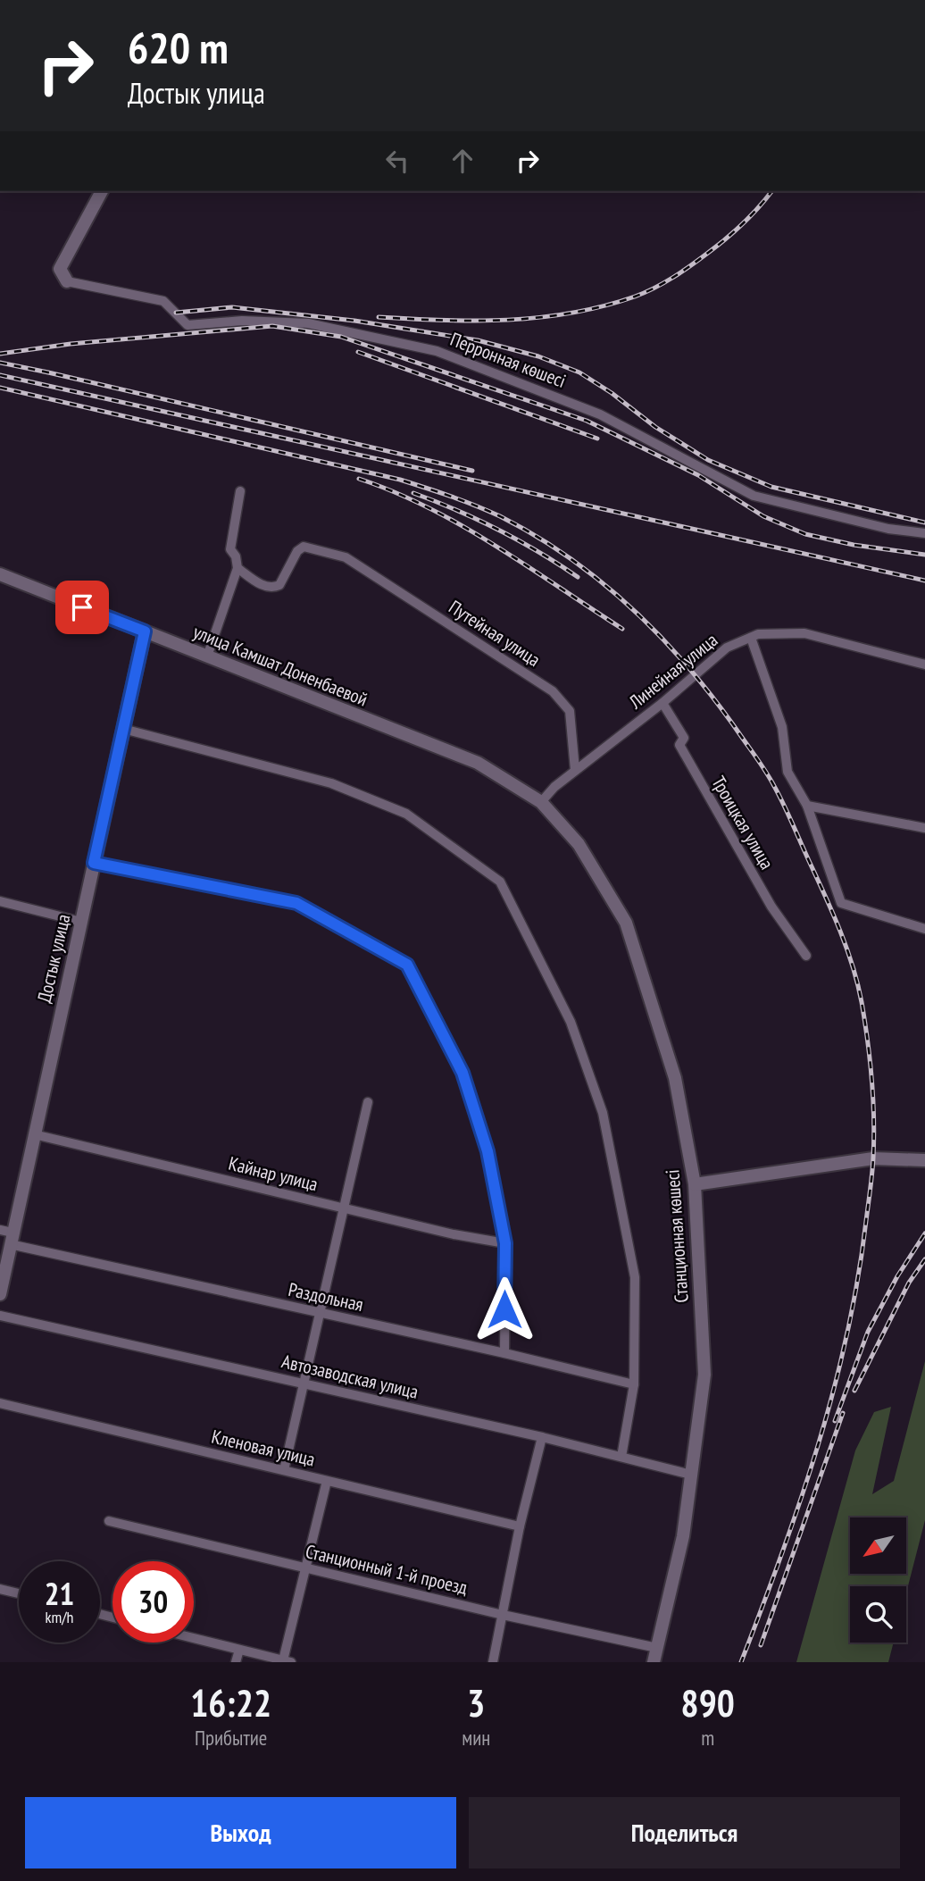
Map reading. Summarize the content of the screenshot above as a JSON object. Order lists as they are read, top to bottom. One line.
{"streets":{"street":["Перронная көшесі","Путейная улица","улица Камшат Доненбаевой","Линейная улица","Троицкая улица","Достык улица","Кайнар улица","Станционная көшесі","Раздольная","Автозаводская улица","Кленовая улица","Станционный 1-й проезд"]},"crossings":[["Путейная улица","Линейная улица"],["улица Камшат Доненбаевой","Линейная улица"],["улица Камшат Доненбаевой","Достык улица"],["улица Камшат Доненбаевой","Станционная көшесі"],["Линейная улица","Троицкая улица"],["Линейная улица","Станционная көшесі"],["Достык улица","Кайнар улица"],["Достык улица","Раздольная"],["Станционная көшесі","Автозаводская улица"],["Станционная көшесі","Станционный 1-й проезд"]],"north":"bottom left","page":{"turn":["620 m","Достык улица"],"speed":"21 km/h","limit":"30","eta":["16:22","Прибытие","3","мин","890","m"],"buttons":["Выход","Поделиться"]}}
